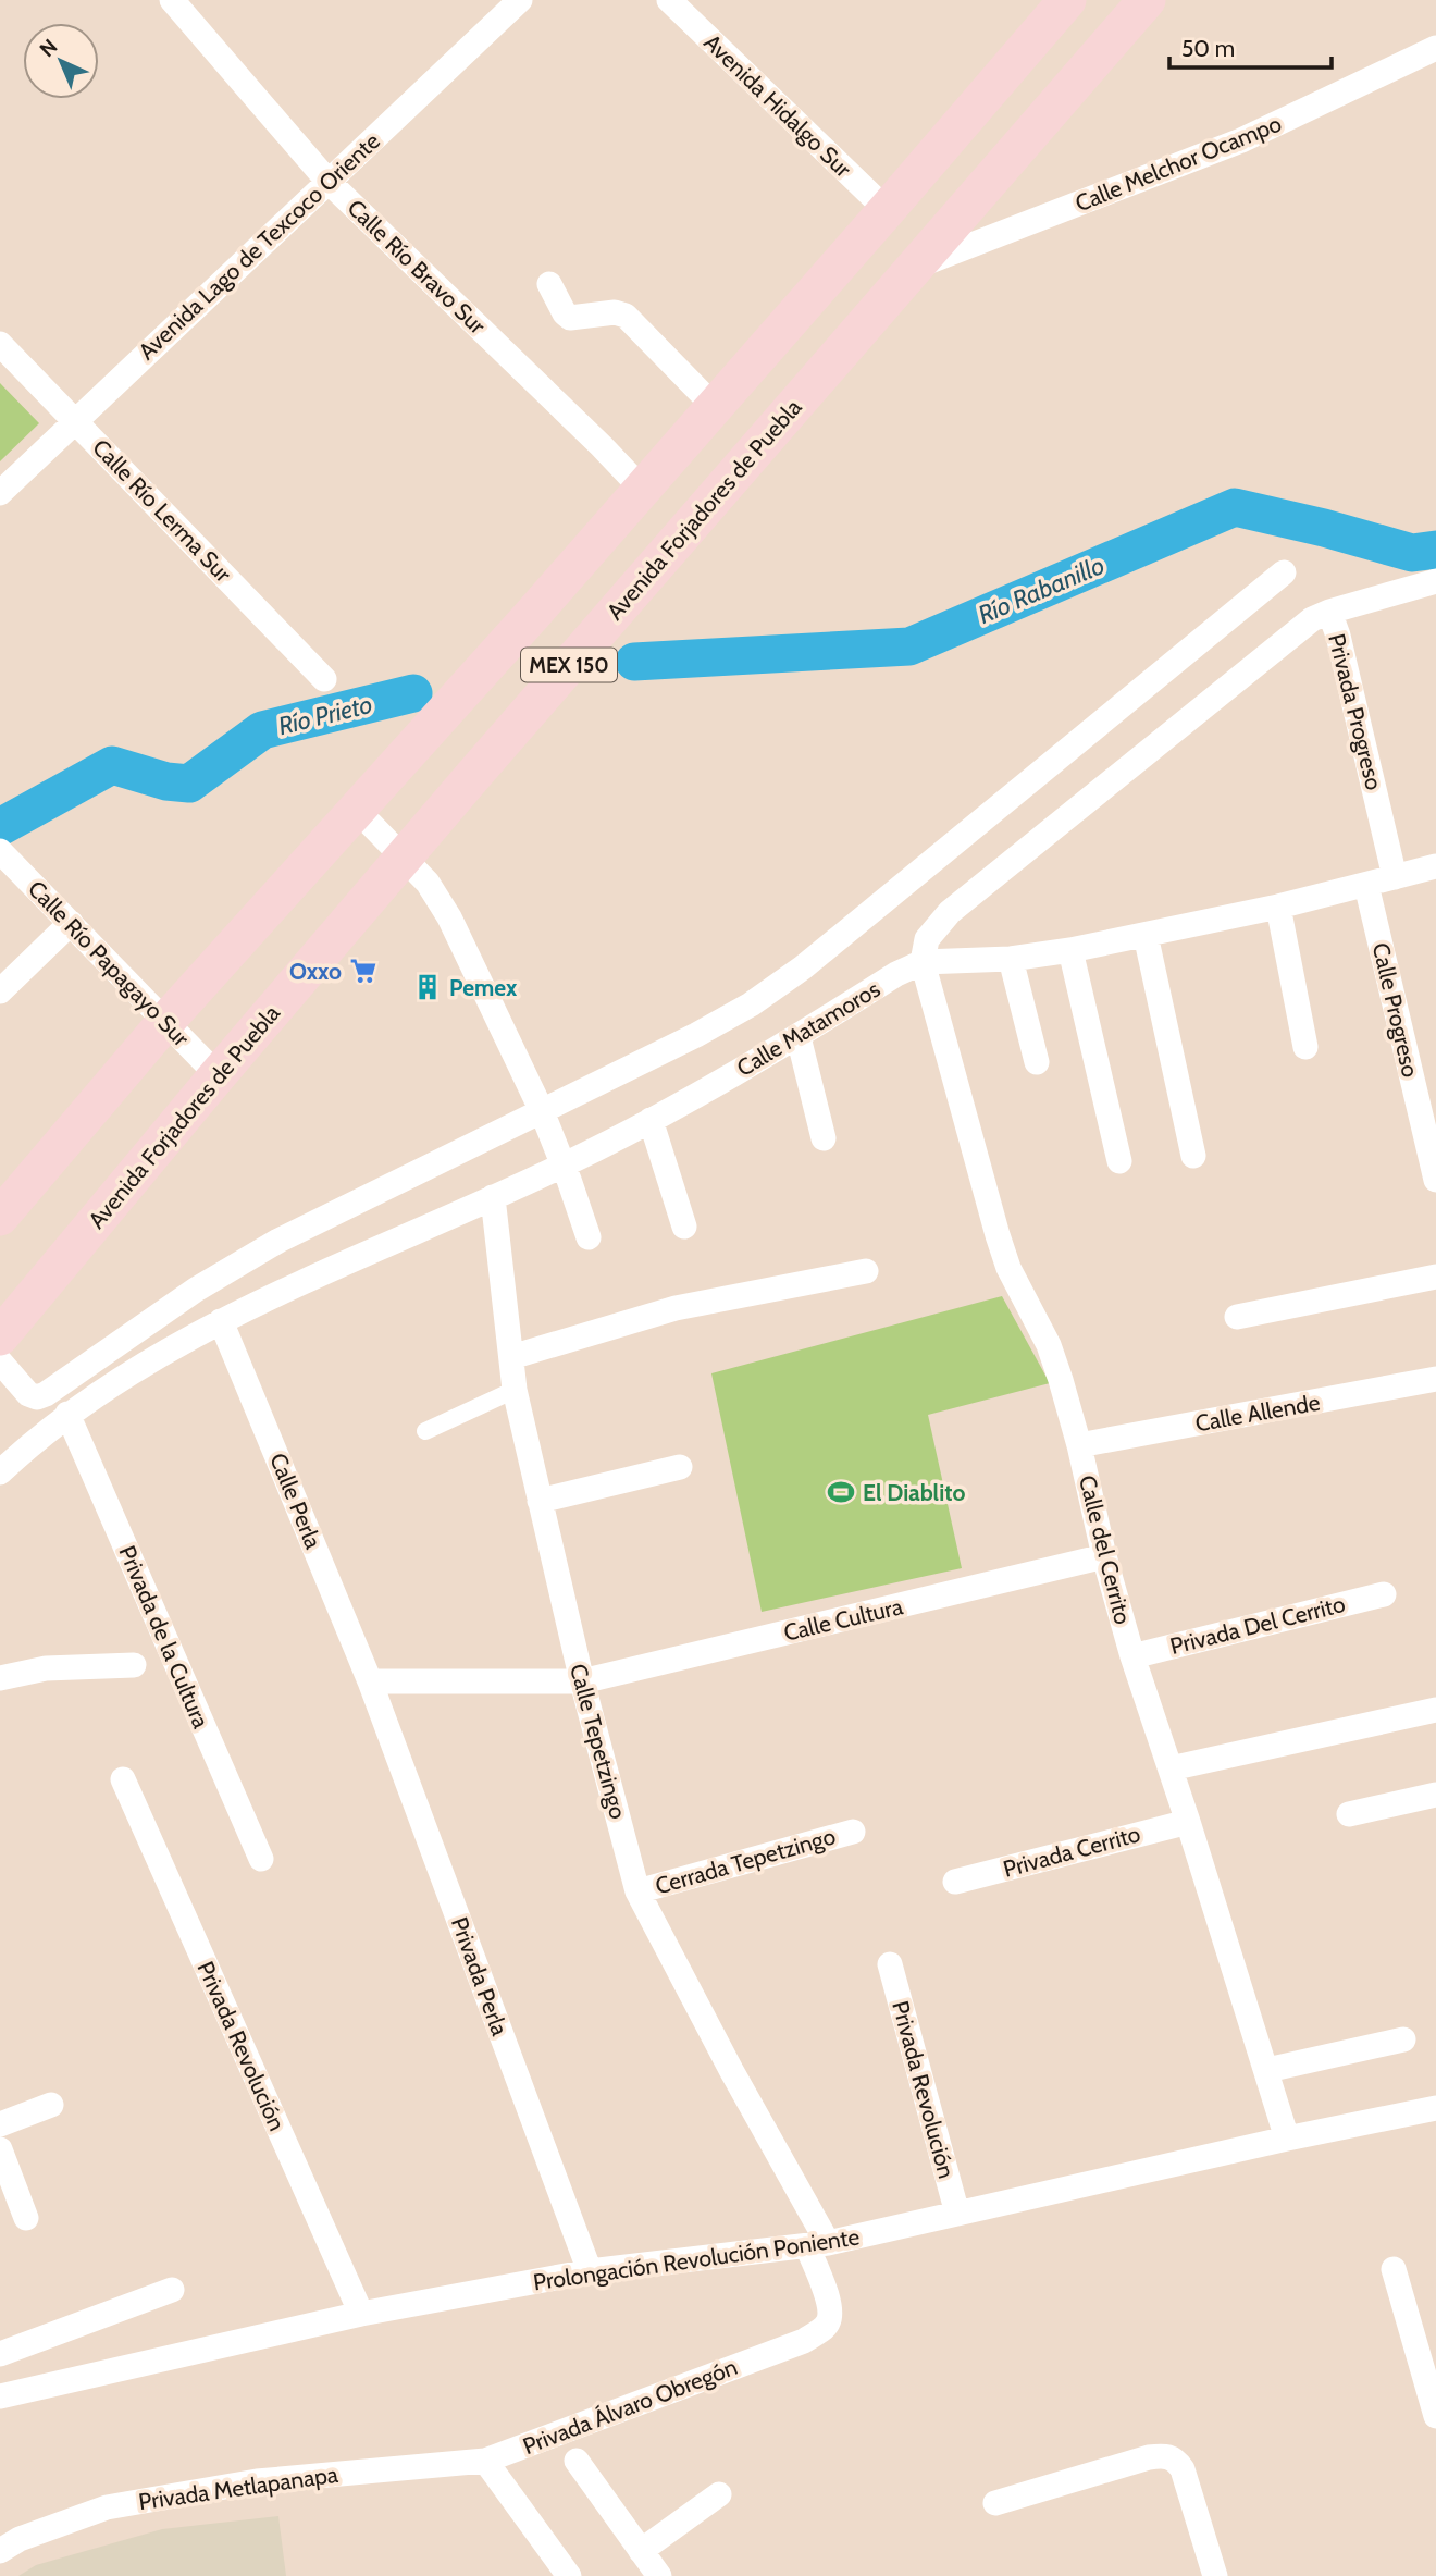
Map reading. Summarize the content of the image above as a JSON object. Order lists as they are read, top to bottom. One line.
{"streets":{"main road":["Avenida Forjadores de Puebla","MEX 150"],"street":["Avenida Hidalgo Sur","Calle Melchor Ocampo","Avenida Lago de Texcoco Oriente","Calle Río Bravo Sur","Calle Río Lerma Sur","Privada Progreso","Calle Río Papagayo Sur","Calle Progreso","Calle Matamoros","Calle Allende","Calle Perla","Calle del Cerrito","Calle Cultura","Privada Del Cerrito","Privada de la Cultura","Calle Tepetzingo","Privada Cerrito","Cerrada Tepetzingo","Privada Perla","Privada Revolución","Prolongación Revolución Poniente","Privada Álvaro Obregón","Privada Metlapanapa"]},"crossings":[["Avenida Hidalgo Sur","MEX 150"],["Calle Melchor Ocampo","Avenida Forjadores de Puebla"],["Avenida Lago de Texcoco Oriente","Calle Río Bravo Sur"],["Avenida Lago de Texcoco Oriente","Calle Río Lerma Sur"],["Calle Río Bravo Sur","MEX 150"],["Avenida Forjadores de Puebla","Calle Río Papagayo Sur"],["MEX 150","Calle Río Papagayo Sur"],["Privada Progreso","Calle Matamoros"],["Calle Progreso","Calle Matamoros"],["Calle Matamoros","Calle Perla"],["Calle Matamoros","Calle del Cerrito"],["Calle Matamoros","Privada de la Cultura"],["Calle Matamoros","Calle Tepetzingo"],["Calle Allende","Calle del Cerrito"],["Calle Perla","Calle Cultura"],["Calle Perla","Privada Perla"],["Calle del Cerrito","Calle Cultura"],["Calle del Cerrito","Privada Del Cerrito"],["Calle del Cerrito","Privada Cerrito"],["Calle del Cerrito","Prolongación Revolución Poniente"],["Calle Cultura","Calle Tepetzingo"],["Calle Cultura","Privada Perla"],["Calle Tepetzingo","Cerrada Tepetzingo"],["Calle Tepetzingo","Prolongación Revolución Poniente"],["Calle Tepetzingo","Privada Álvaro Obregón"],["Privada Perla","Prolongación Revolución Poniente"],["Privada Revolución","Prolongación Revolución Poniente"],["Prolongación Revolución Poniente","Privada Álvaro Obregón"],["Privada Álvaro Obregón","Privada Metlapanapa"]],"water":["Río Rabanillo","Río Prieto"],"places":{"supermarket":["Oxxo"],"building":["Pemex"],"sports":["El Diablito"]},"scale_bar":"50 m","north":"top left"}
